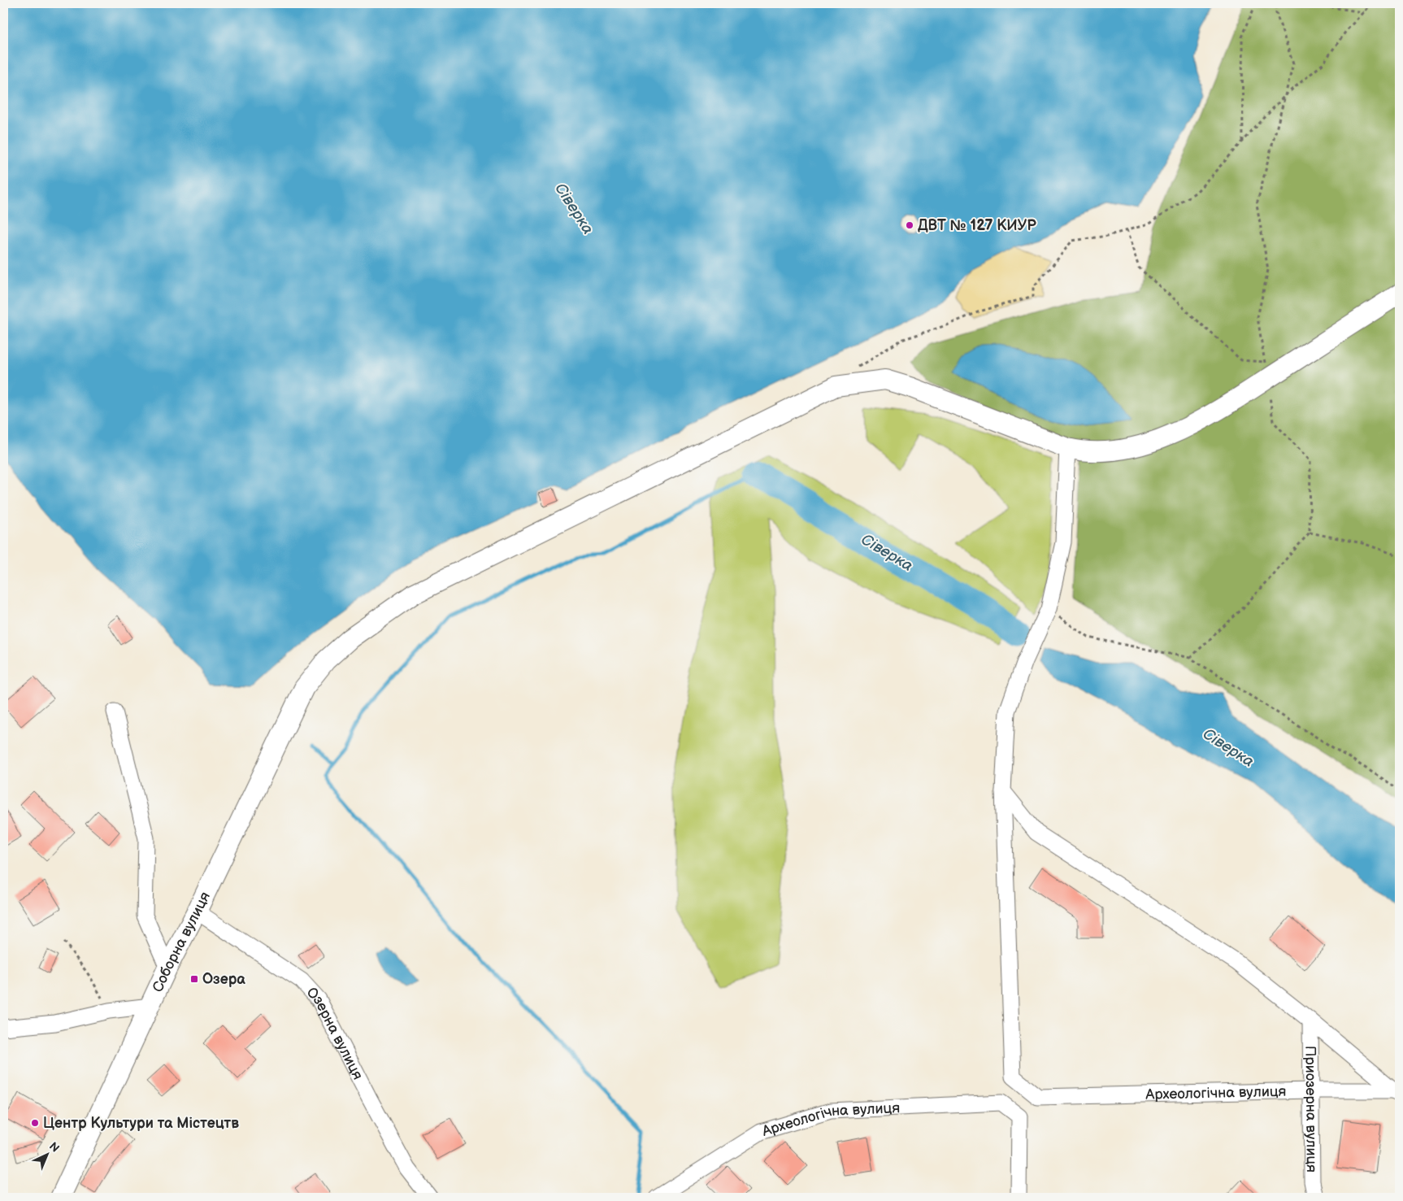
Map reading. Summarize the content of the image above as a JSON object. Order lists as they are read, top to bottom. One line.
{"streets":{"street":["Соборна вулиця","Озерна вулиця","Археологічна вулиця","Приозерна вулиця"]},"crossings":[["Соборна вулиця","Озерна вулиця"],["Археологічна вулиця","Приозерна вулиця"]],"water":["Сіверка"],"places":{"other":["ДВТ № 127 КИУР","Центр Культури та Містецтв"],"transit":["Озера"]},"north":"top right"}
